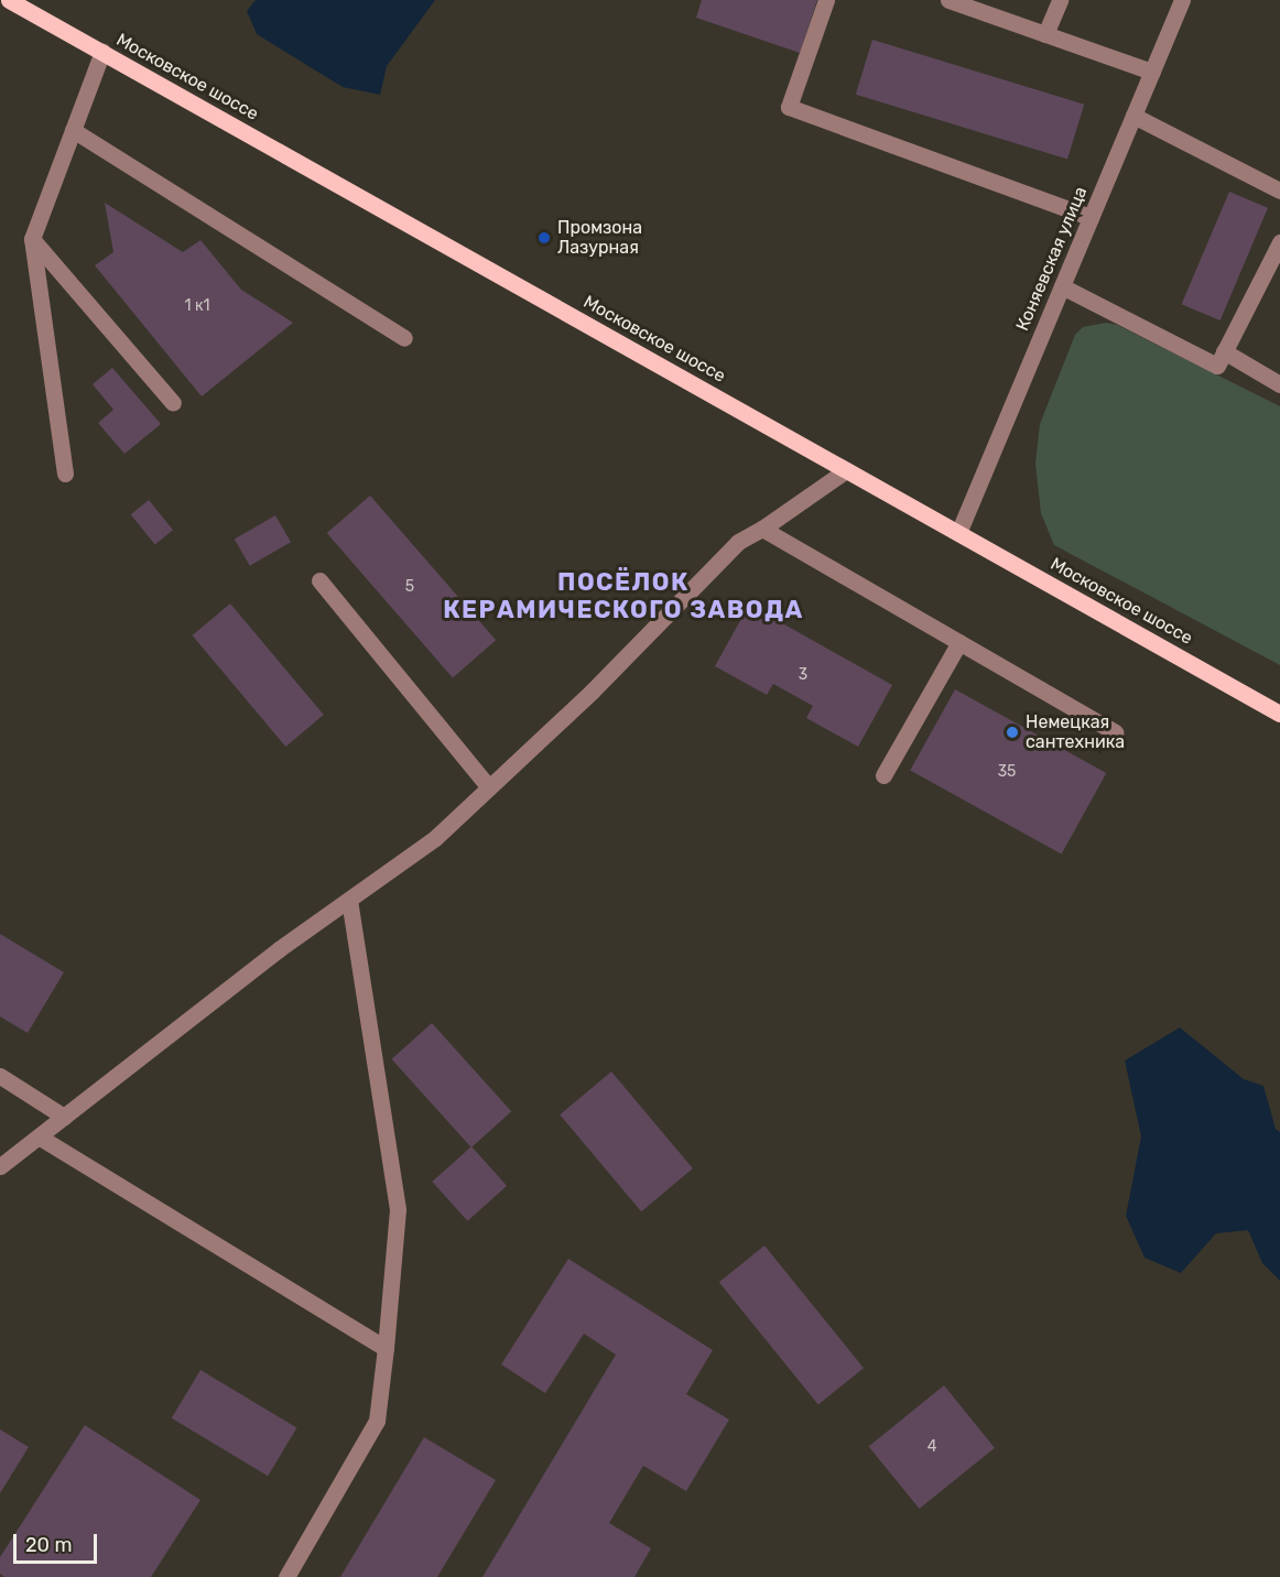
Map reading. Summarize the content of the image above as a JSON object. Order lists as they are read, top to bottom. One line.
{"streets":{"main road":["Московское шоссе"],"street":["Коняевская улица"]},"crossings":[["Московское шоссе","Коняевская улица"]],"districts":["ПОСЁЛОК КЕРАМИЧЕСКОГО ЗАВОДА"],"places":["Промзона Лазурная","Немецкая сантехника"],"house_numbers":["1 к1","5","3","35","4"],"scale_bar":"20 m"}
